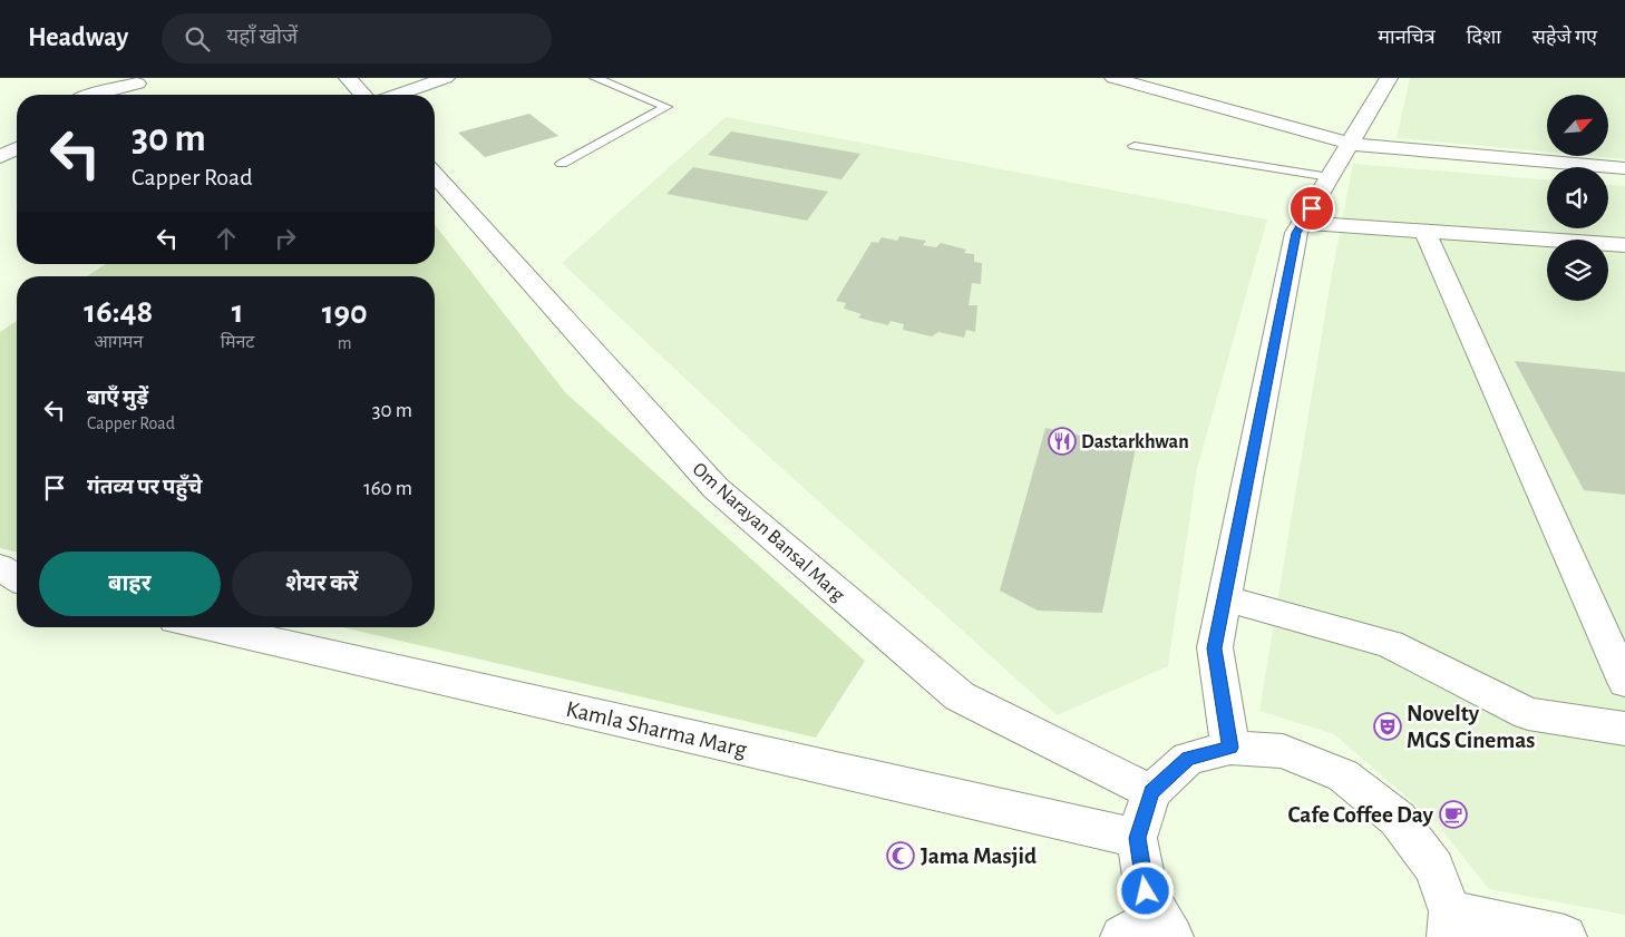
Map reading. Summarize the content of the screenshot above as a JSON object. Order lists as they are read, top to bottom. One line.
{"streets":{"street":["Om Narayan Bansal Marg","Kamla Sharma Marg"]},"places":{"restaurant":["Dastarkhwan"],"theatre":["Novelty MGS Cinemas"],"cafe":["Cafe Coffee Day"],"mosque":["Jama Masjid"]},"north":"top right","page":{"header":"Headway","search":"यहाँ खोजें","nav":["मानचित्र","दिशा","सहेजे गए"],"turn":["30 m","Capper Road"],"eta":["16:48","आगमन","1","मिनट","190","m"],"list":[{"name":"बाएँ मुड़ें","note":"Capper Road","value":"30 m"},{"name":"गंतव्य पर पहुँचे","value":"160 m"}],"buttons":["बाहर","शेयर करें"]}}
